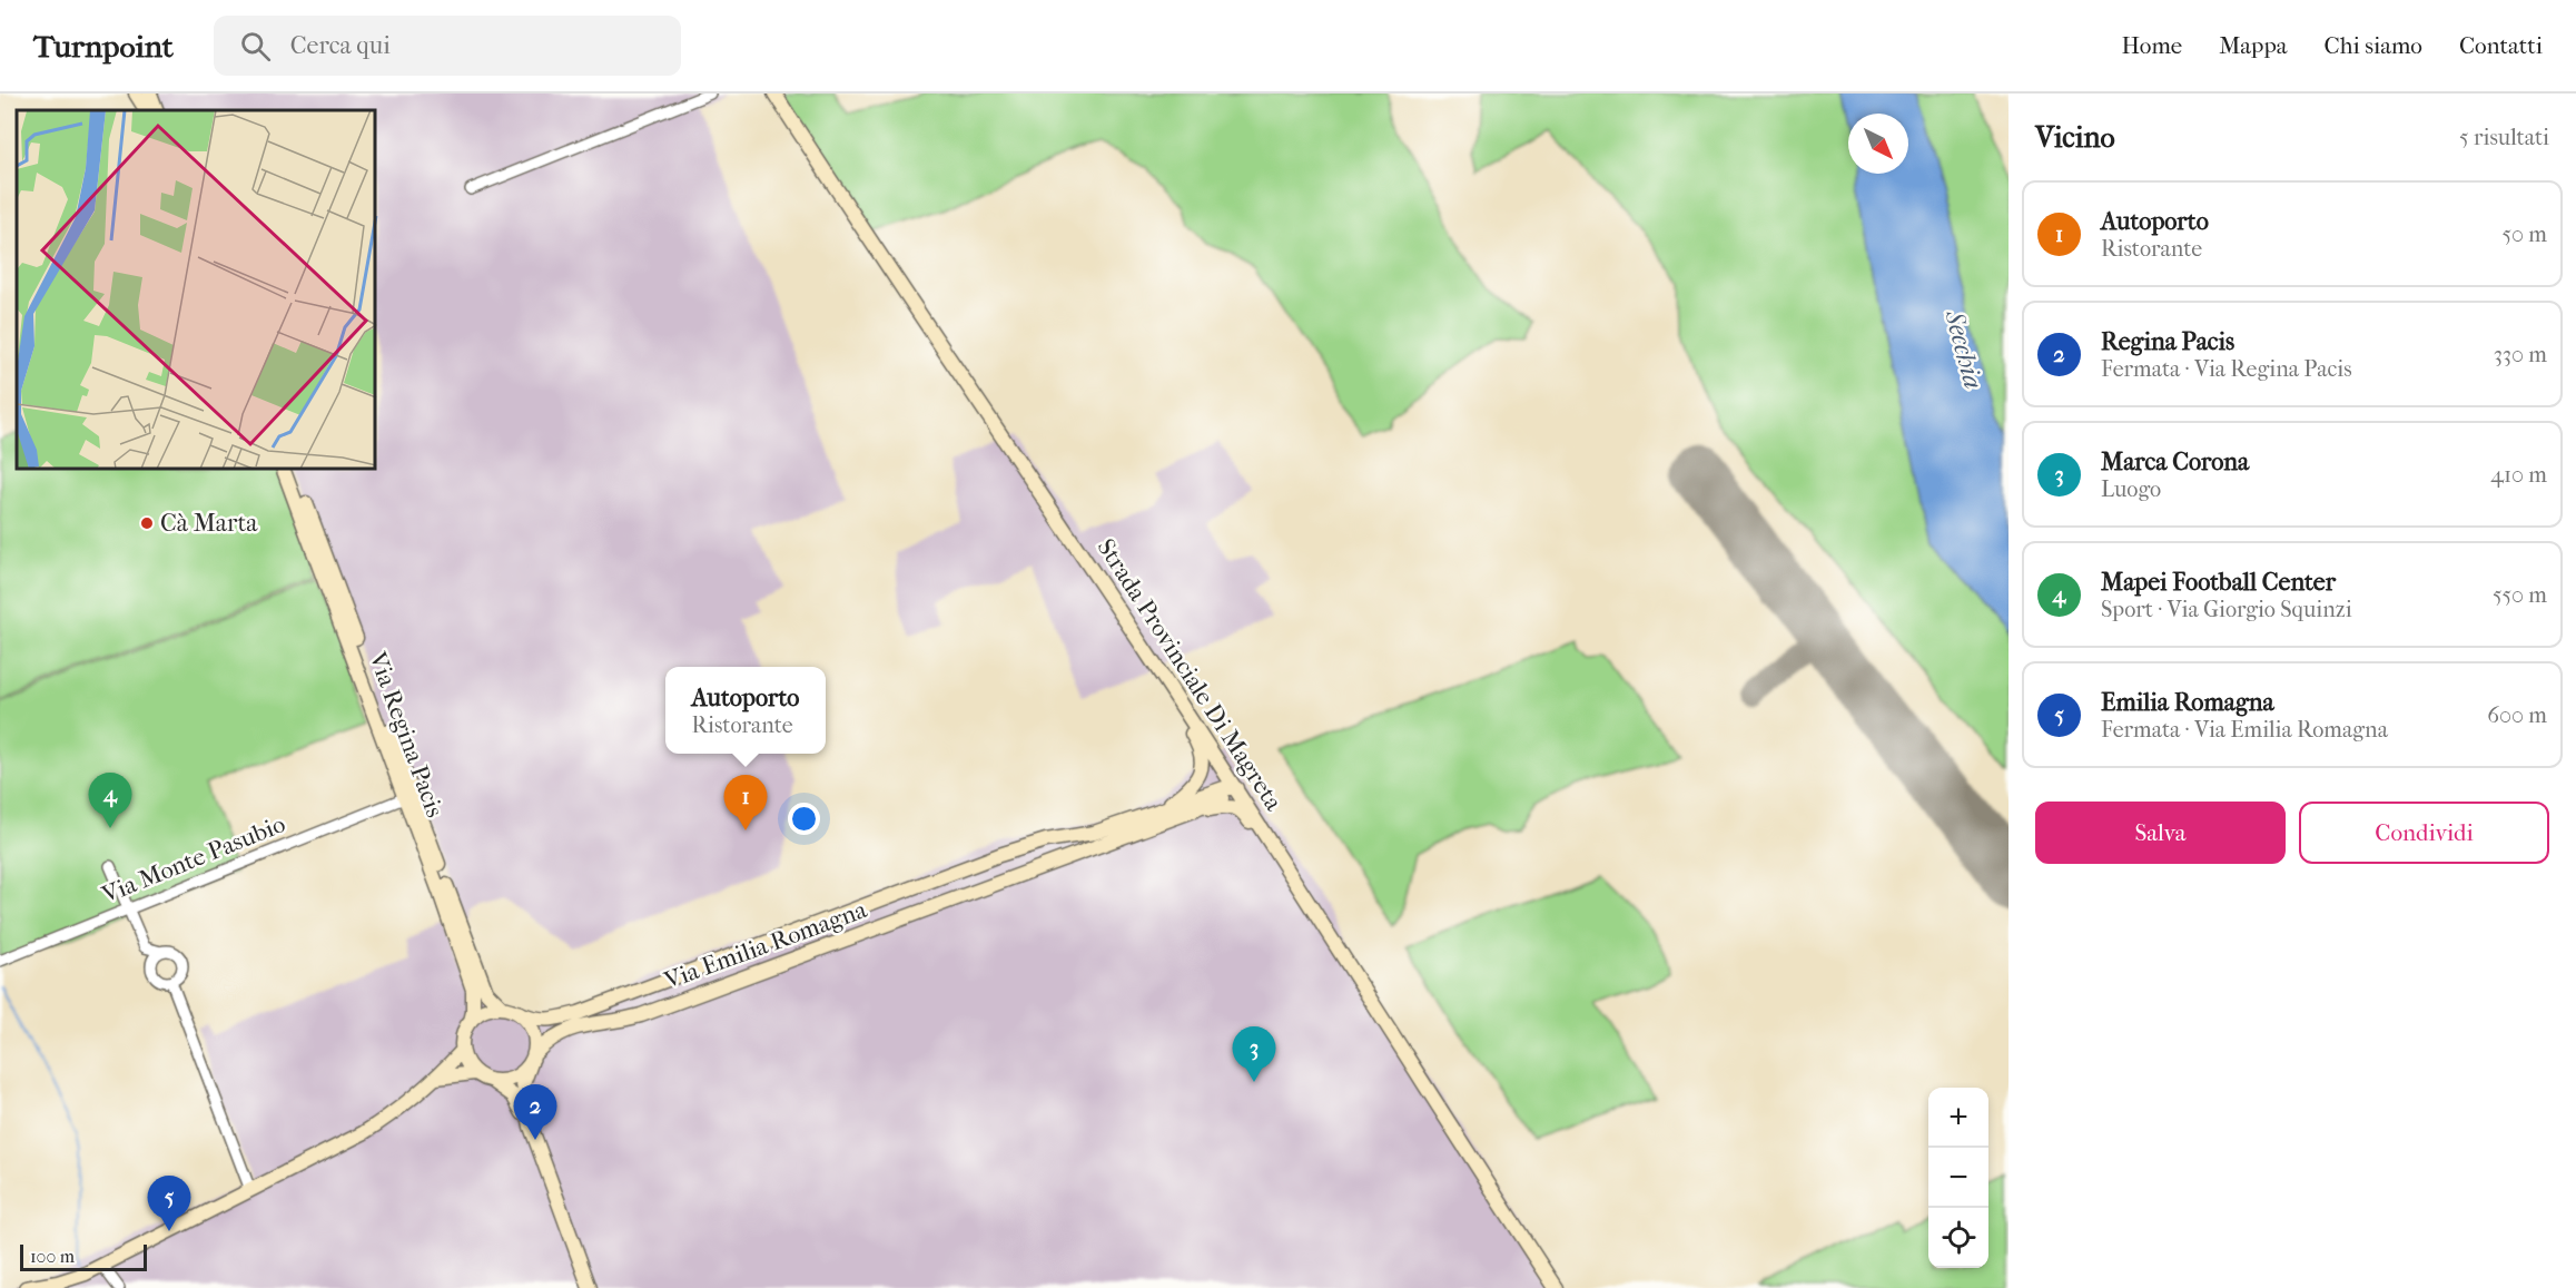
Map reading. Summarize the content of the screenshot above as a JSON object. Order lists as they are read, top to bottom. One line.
{"streets":{"street":["Strada Provinciale Di Magreta","Via Regina Pacis","Via Monte Pasubio","Via Emilia Romagna"]},"crossings":[["Strada Provinciale Di Magreta","Via Emilia Romagna"],["Via Regina Pacis","Via Monte Pasubio"],["Via Regina Pacis","Via Emilia Romagna"]],"water":["Secchia"],"places":["Cà Marta"],"scale_bar":"100 m","north":"bottom right","page":{"header":"Turnpoint","search":"Cerca qui","nav":["Home","Mappa","Chi siamo","Contatti"],"heading":["Vicino","5 risultati"],"list":[{"mark":"1","name":"Autoporto","note":"Ristorante","value":"50 m"},{"mark":"2","name":"Regina Pacis","note":"Fermata · Via Regina Pacis","value":"330 m"},{"mark":"3","name":"Marca Corona","note":"Luogo","value":"410 m"},{"mark":"4","name":"Mapei Football Center","note":"Sport · Via Giorgio Squinzi","value":"550 m"},{"mark":"5","name":"Emilia Romagna","note":"Fermata · Via Emilia Romagna","value":"600 m"}],"popup":["Autoporto","Ristorante"],"pins":["4","1","3","2","5"],"buttons":["Salva","Condividi"],"map_buttons":["+","−"],"scale":"100 m"}}
